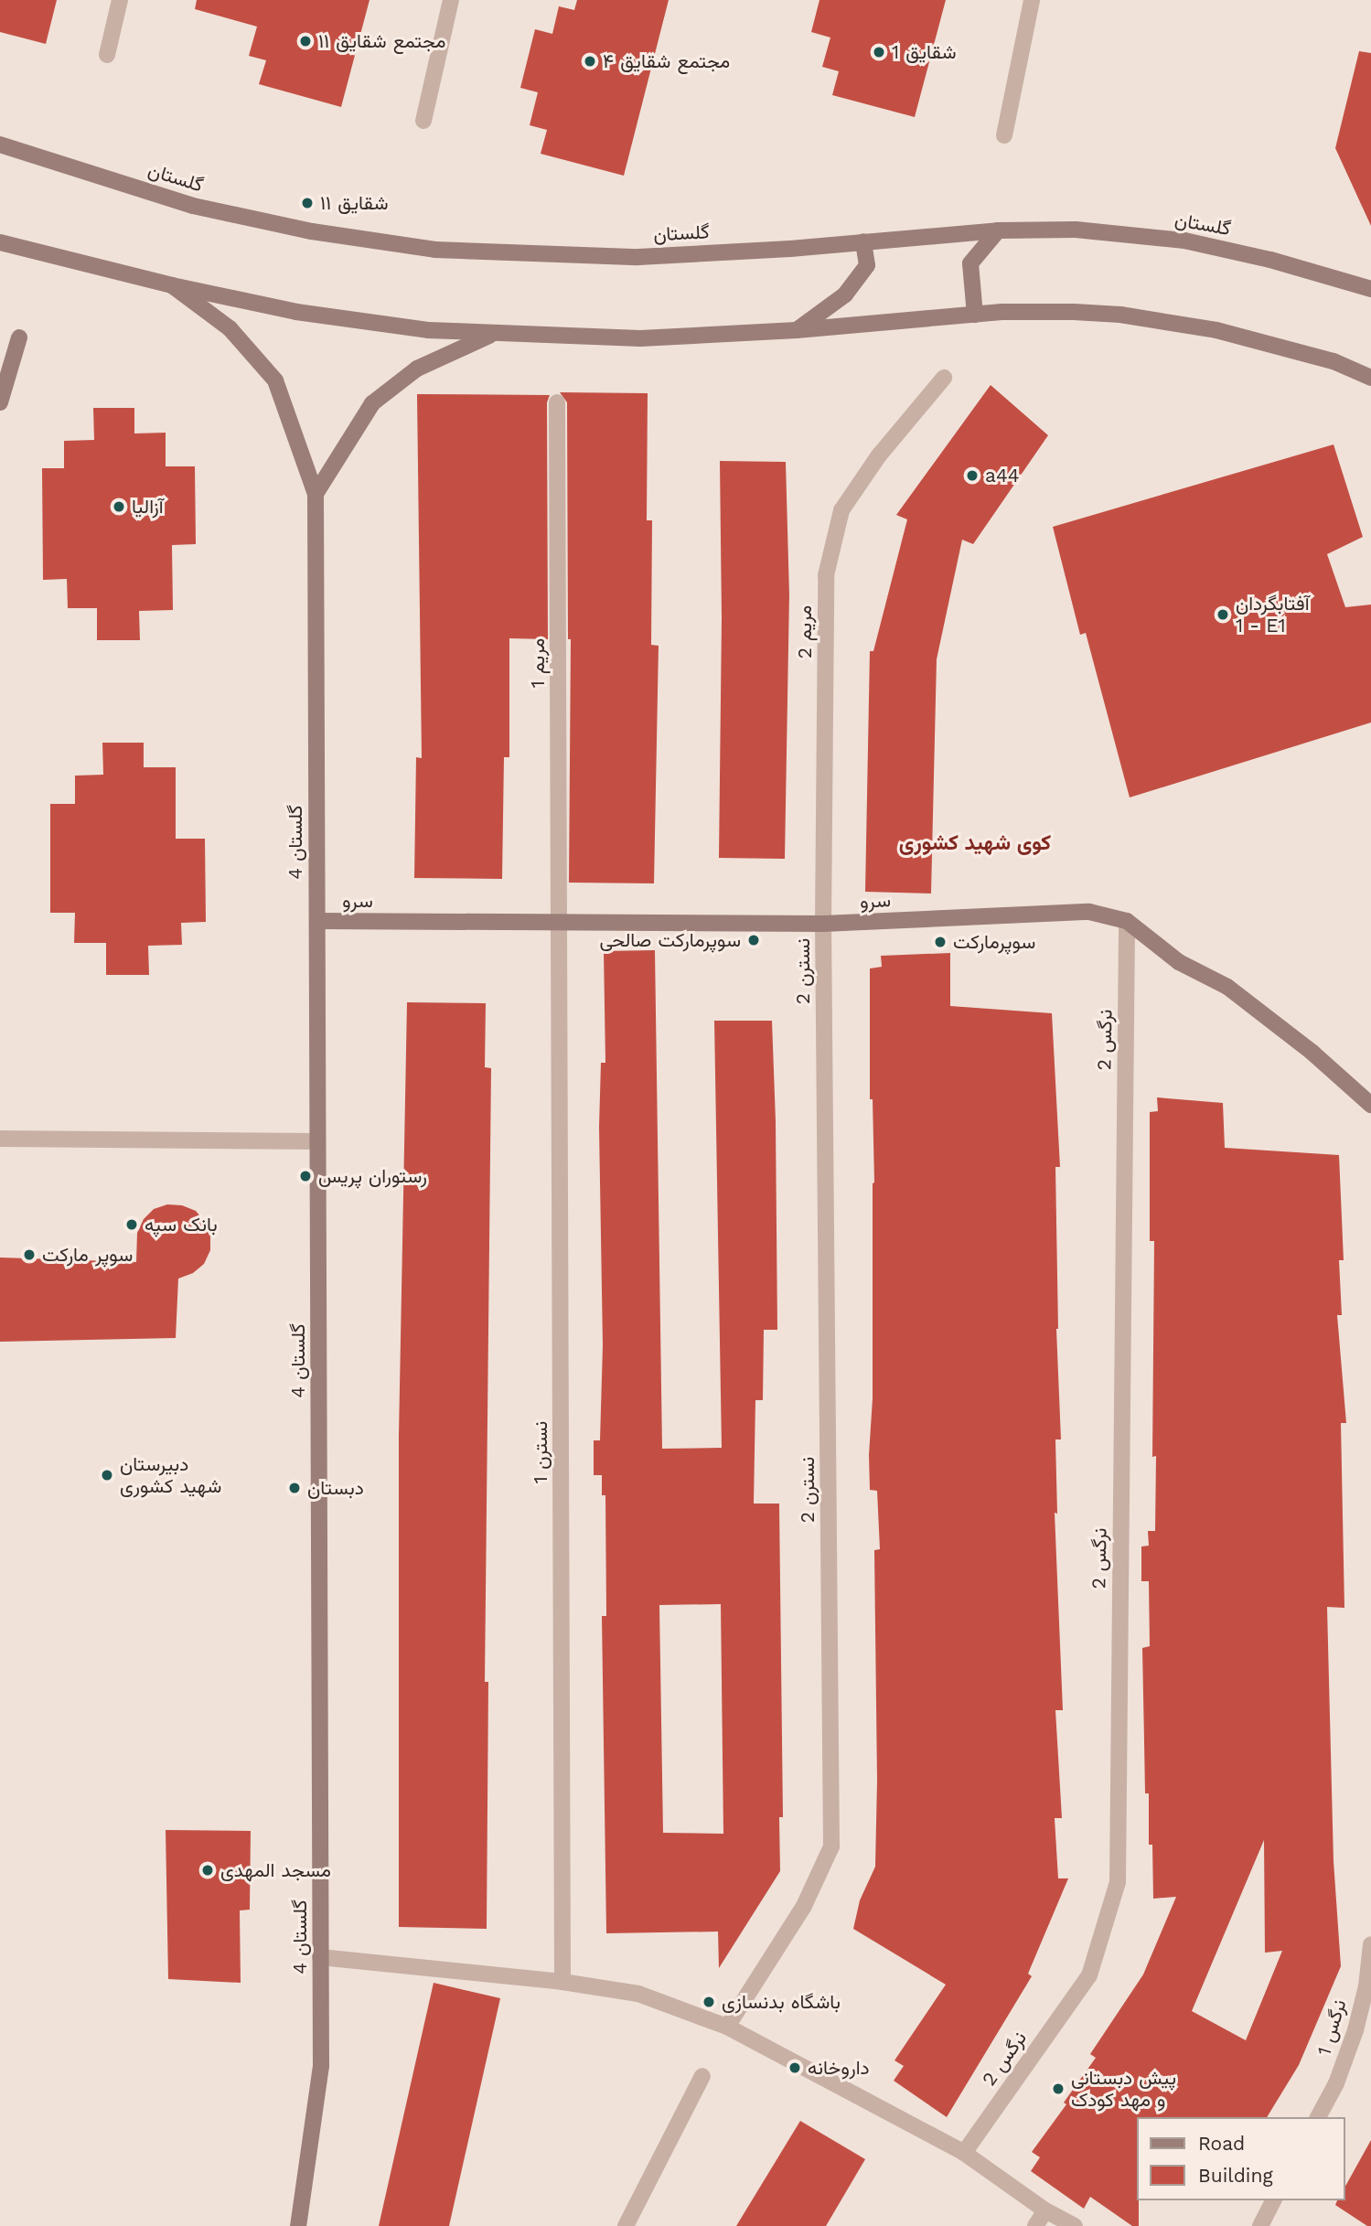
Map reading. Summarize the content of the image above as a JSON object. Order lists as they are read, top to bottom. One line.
{"streets":{"street":["گلستان","مریم 2","مریم 1","گلستان 4","سرو","نسترن 2","نرگس 2","نسترن 1","نرگس 1"]},"crossings":[["مریم 2","سرو"],["مریم 2","نسترن 2"],["مریم 1","سرو"],["مریم 1","نسترن 1"],["گلستان 4","سرو"],["سرو","نسترن 2"],["سرو","نرگس 2"],["سرو","نسترن 1"]],"districts":["کوی شهید کشوری"],"places":["مجتمع شقایق ۱۱","شقایق 1","مجتمع شقایق ۴","شقایق ۱۱","a44","آزالیا","آفتابگردان 1 - E1","سوپرمارکت صالحی","سوپرمارکت","رستوران پریس","بانک سپه","سوپر مارکت","دبیرستان شهید کشوری","دبستان","مسجد المهدی","باشگاه بدنسازی","داروخانه","پیش دبستانی و مهد کودک"],"legend":["Road","Building"]}
